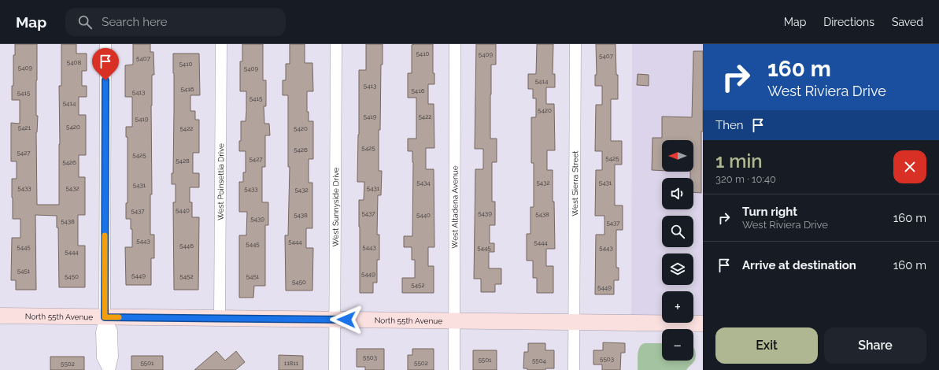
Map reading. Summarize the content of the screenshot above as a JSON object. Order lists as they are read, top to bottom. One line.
{"streets":{"street":["West Poinsettia Drive","West Sierra Street","West Sunnyside Drive","West Altadena Avenue","North 55th Avenue"]},"crossings":[["West Poinsettia Drive","North 55th Avenue"],["West Sierra Street","North 55th Avenue"],["West Sunnyside Drive","North 55th Avenue"],["West Altadena Avenue","North 55th Avenue"]],"house_numbers":["5410","5409","5407","5407","5408","5410","5409","5409","5414","5413","5416","5416","5413","5415","5415","5414","5420","5419","5422","5419","5420","5421","5422","5420","5425","5426","5427","5425","5425","5427","5428","5426","5434","5432","5431","5431","5433","5432","5431","5433","5432","5440","5437","5437","5439","5438","5438","5440","5439","5438","5437","5443","5444","5444","5445","5446","5445","5443","5445","5443","5444","5451","5449","5449","5450","5452","5451","5450","5452","5449","5503","5503","5501","5504","5501","11811","5502","5502"],"north":"left","page":{"header":"Map","search":"Search here","nav":["Map","Directions","Saved"],"turn":["160 m","West Riviera Drive"],"then":"Then","map_buttons":["+","−"],"heading":["1 min","320 m · 10:40"],"list":[{"name":"Turn right","note":"West Riviera Drive","value":"160 m"},{"name":"Arrive at destination","value":"160 m"}],"buttons":["Exit","Share"]}}
